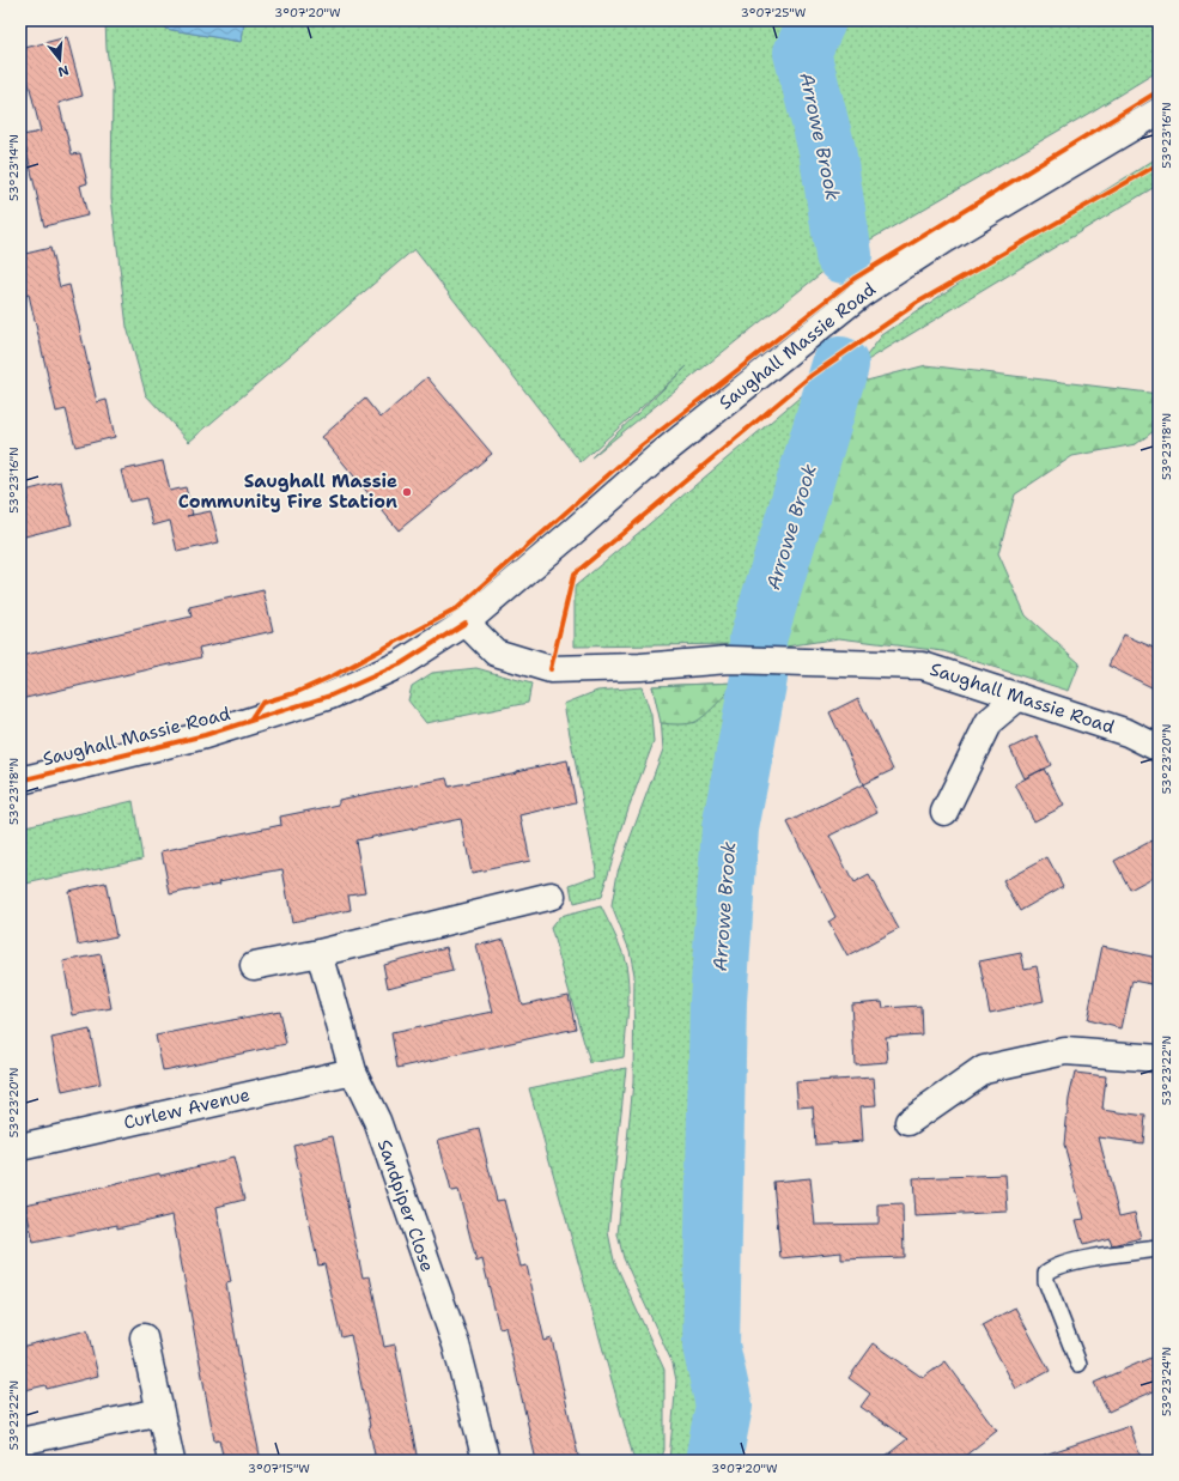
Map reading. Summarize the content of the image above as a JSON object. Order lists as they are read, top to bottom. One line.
{"streets":{"street":["Saughall Massie Road","Curlew Avenue","Sandpiper Close"]},"crossings":[["Curlew Avenue","Sandpiper Close"]],"water":["Arrowe Brook"],"places":["Saughall Massie Community Fire Station"],"north":"bottom","coordinates":["3°07'20\"W","3°07'25\"W","53°23'16\"N","53°23'14\"N","53°23'18\"N","53°23'20\"N","53°23'22\"N","53°23'24\"N","3°07'15\"W"]}
